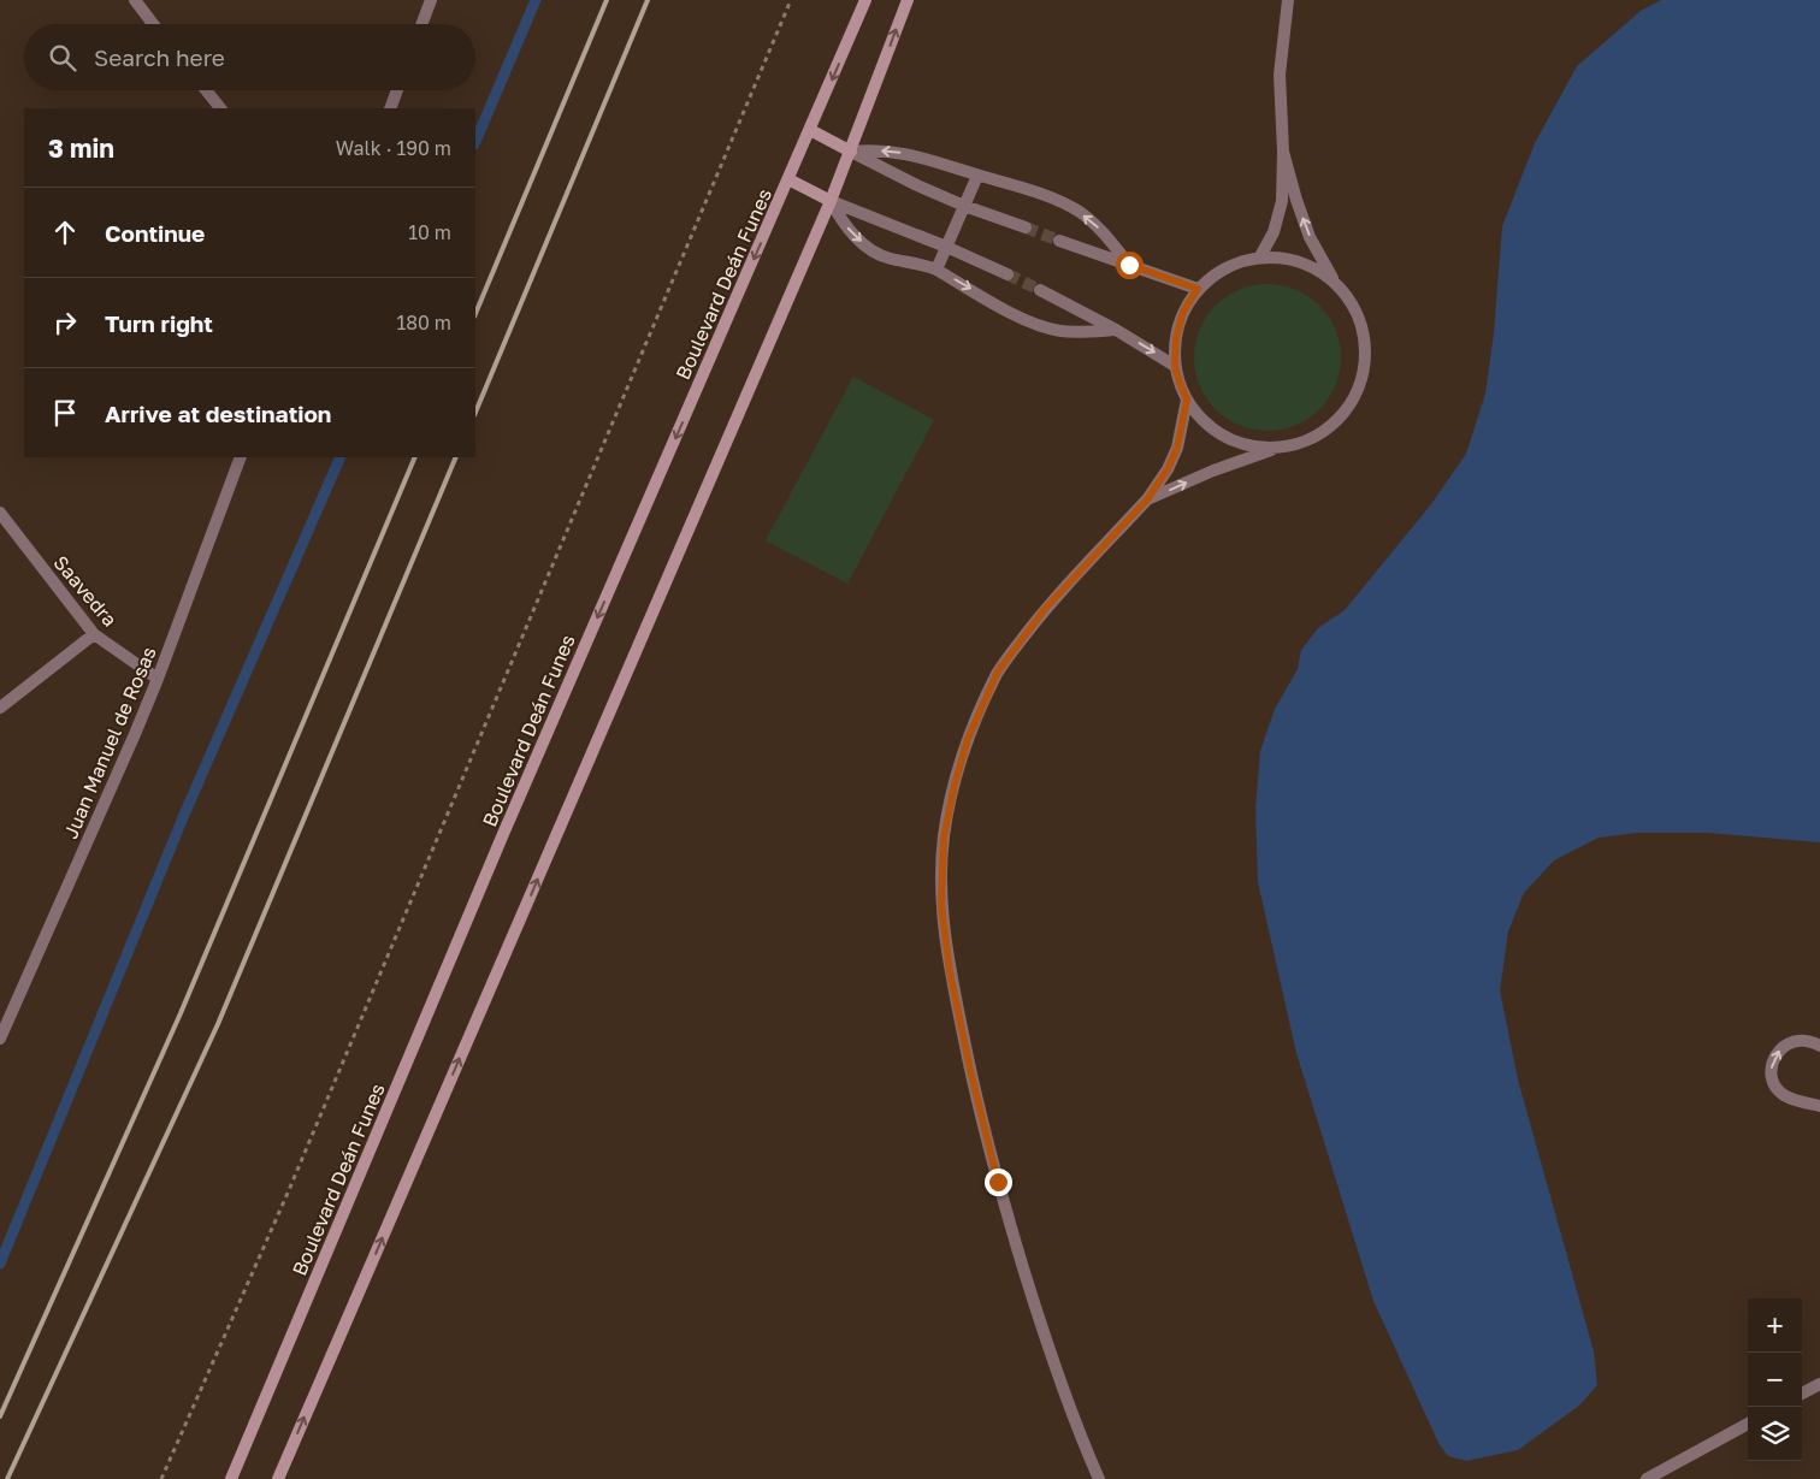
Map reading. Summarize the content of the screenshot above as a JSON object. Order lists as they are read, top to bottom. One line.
{"streets":{"main road":["Boulevard Deán Funes"],"street":["Saavedra","Juan Manuel de Rosas"]},"crossings":[["Saavedra","Juan Manuel de Rosas"]],"page":{"search":"Search here","heading":["3 min","Walk · 190 m"],"list":[["Continue","10 m"],["Turn right","180 m"],"Arrive at destination"],"map_buttons":["+","−"]}}
